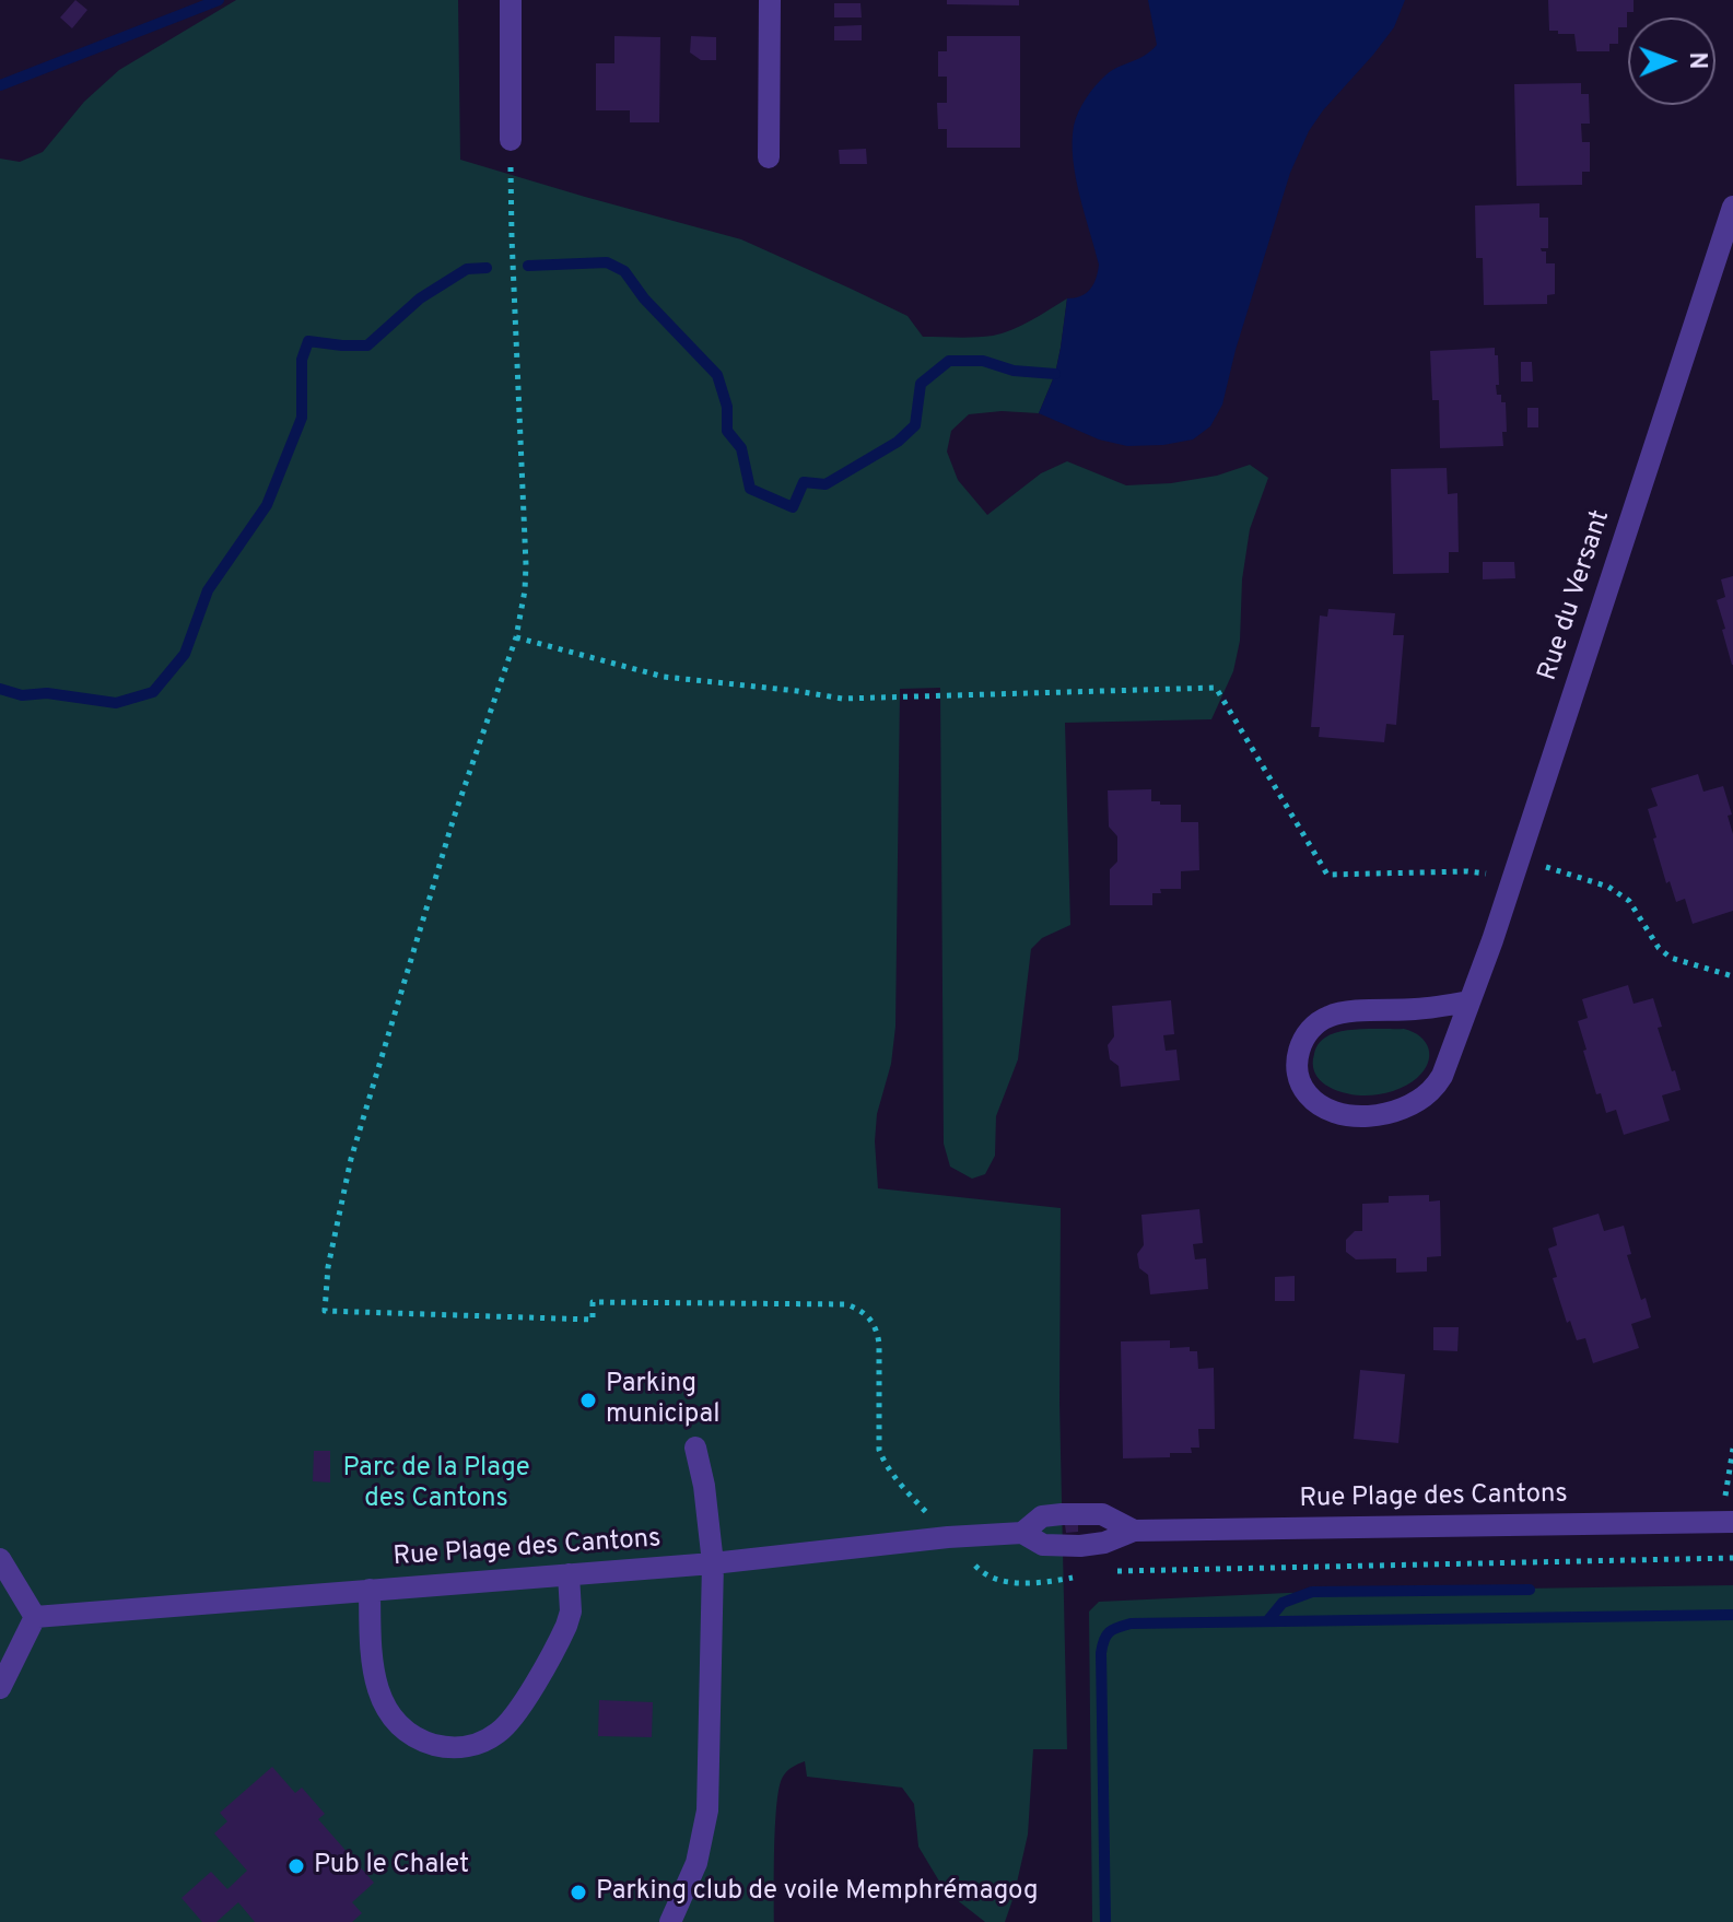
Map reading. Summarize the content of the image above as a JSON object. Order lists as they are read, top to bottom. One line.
{"streets":{"street":["Rue du Versant","Rue Plage des Cantons"]},"parks":["Parc de la Plage des Cantons"],"places":["Parking municipal","Pub le Chalet","Parking club de voile Memphrémagog"],"north":"right"}
